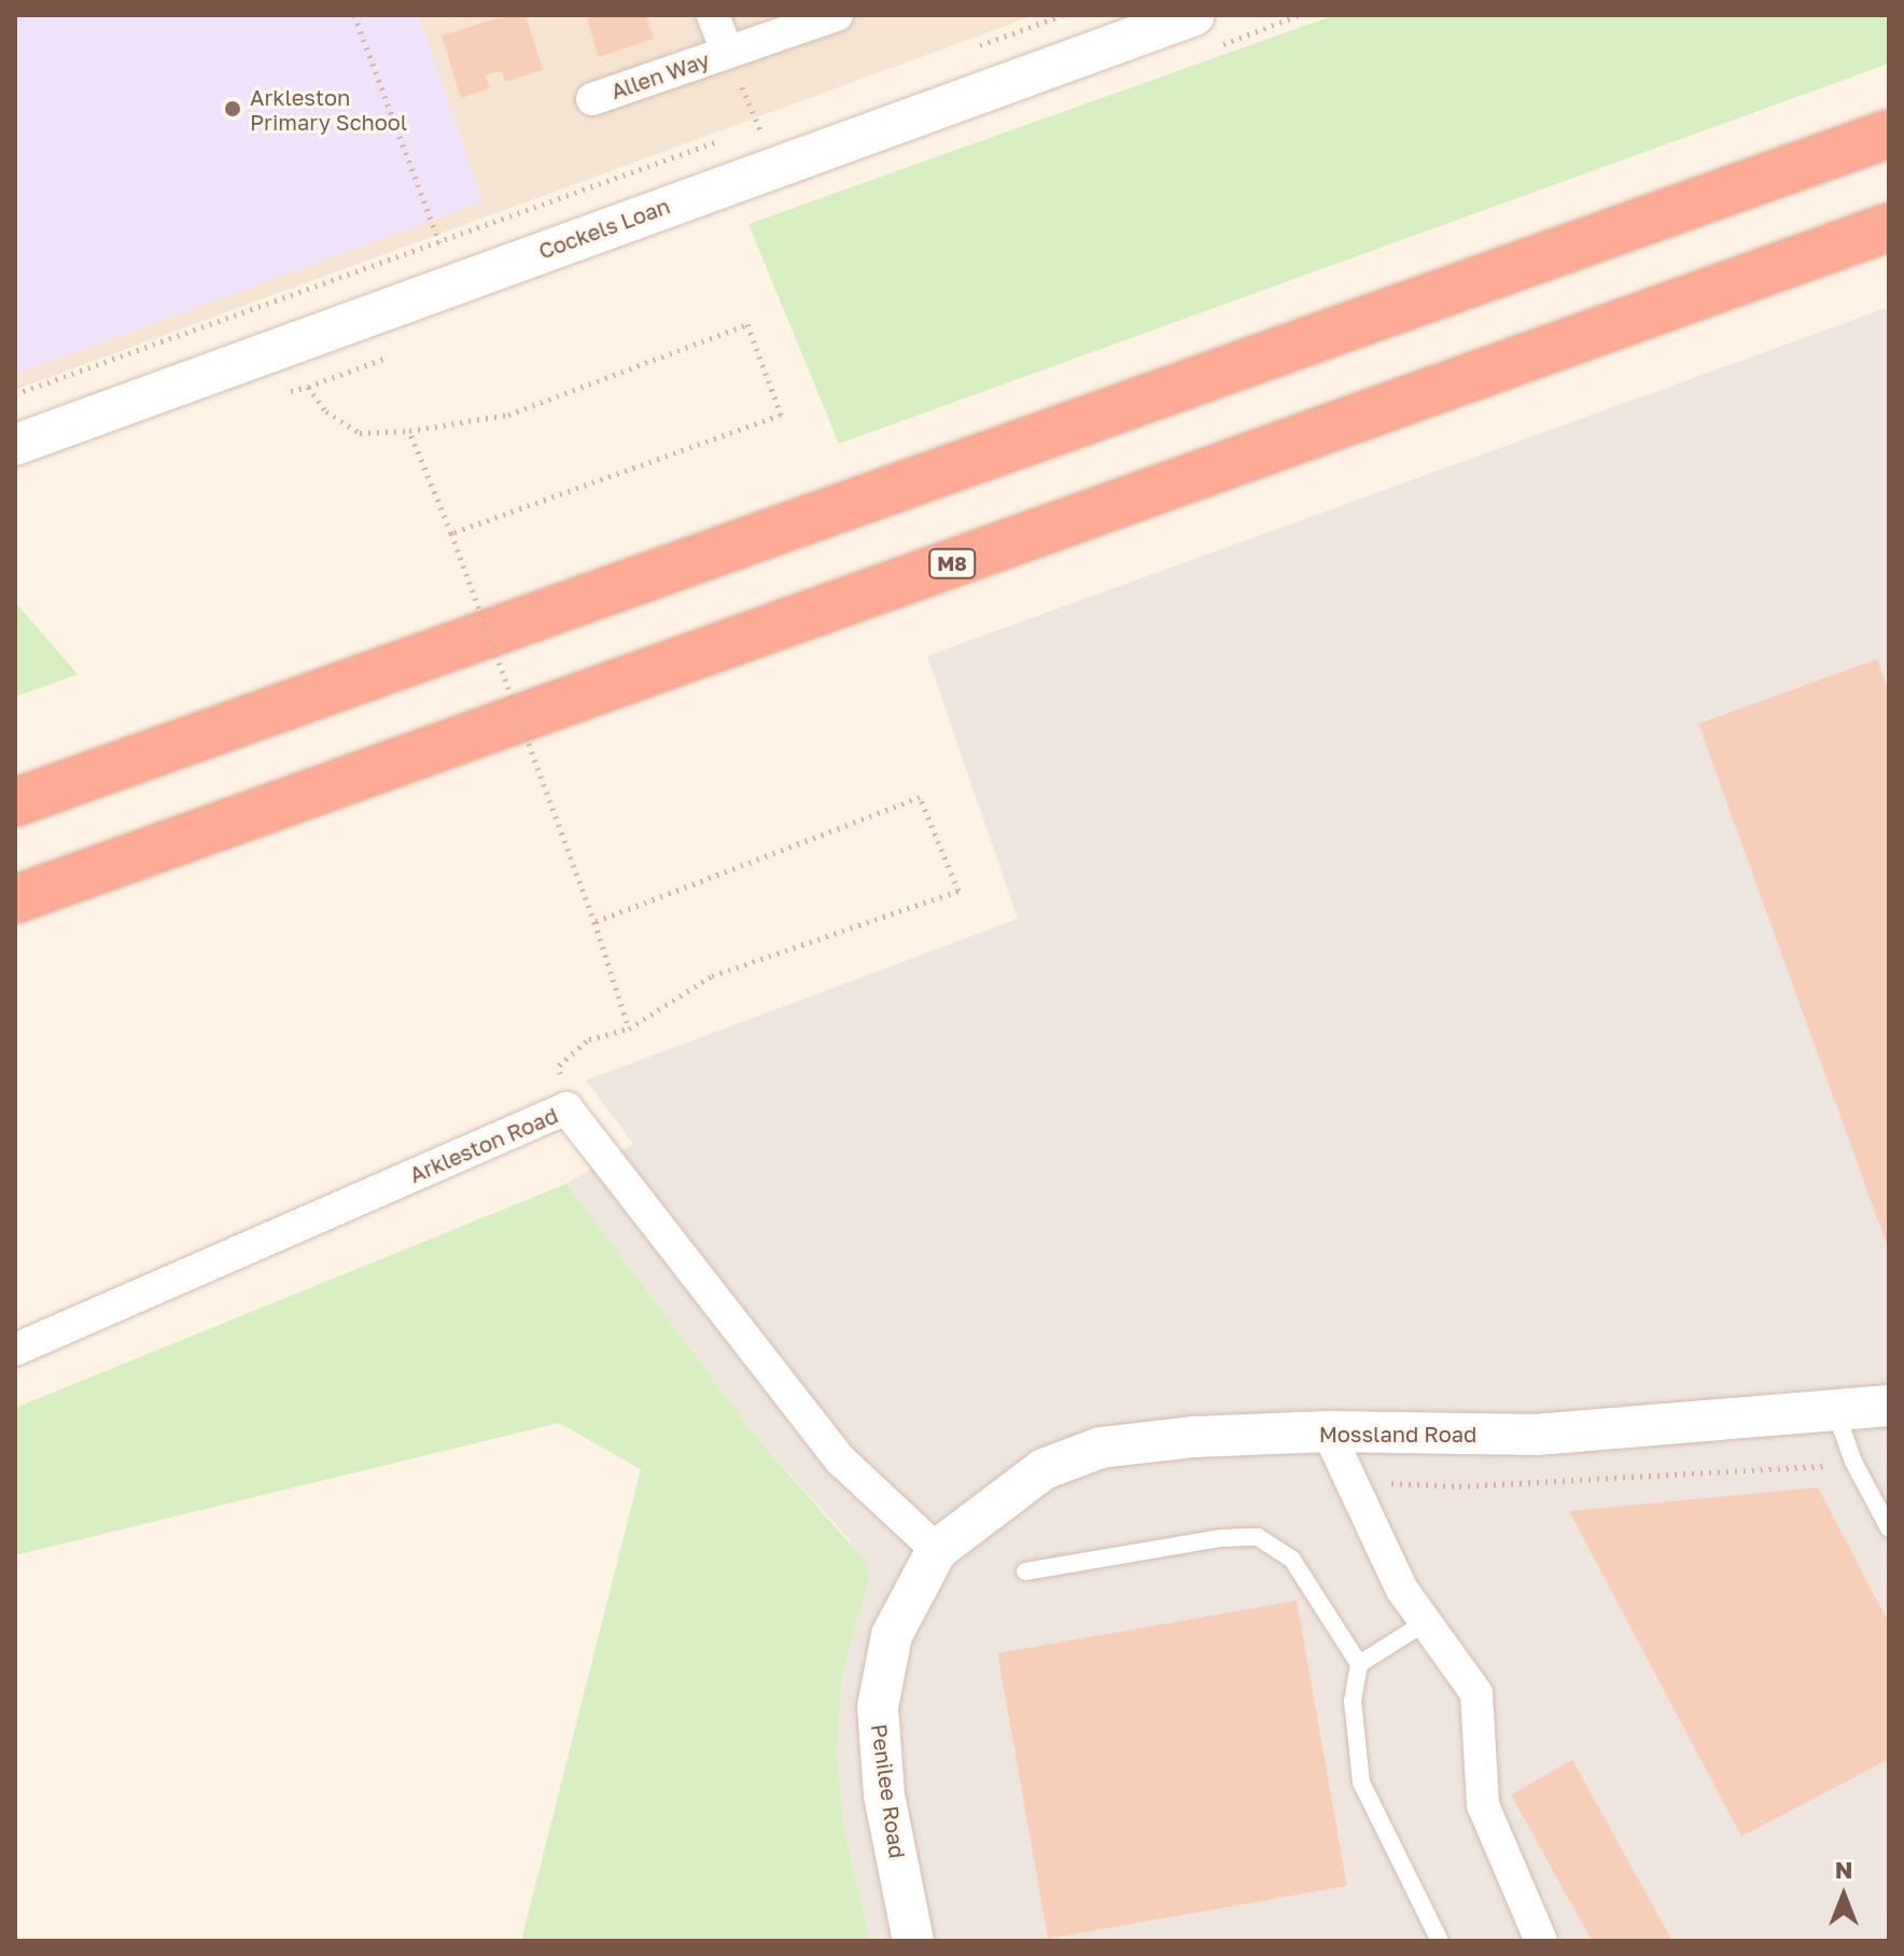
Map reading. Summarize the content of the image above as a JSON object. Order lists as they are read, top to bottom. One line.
{"streets":{"highway":["M8"],"street":["Allen Way","Cockels Loan","Arkleston Road","Mossland Road","Penilee Road"]},"crossings":[["Arkleston Road","Mossland Road"],["Arkleston Road","Penilee Road"],["Mossland Road","Penilee Road"]],"places":["Arkleston Primary School"],"north":"top"}
